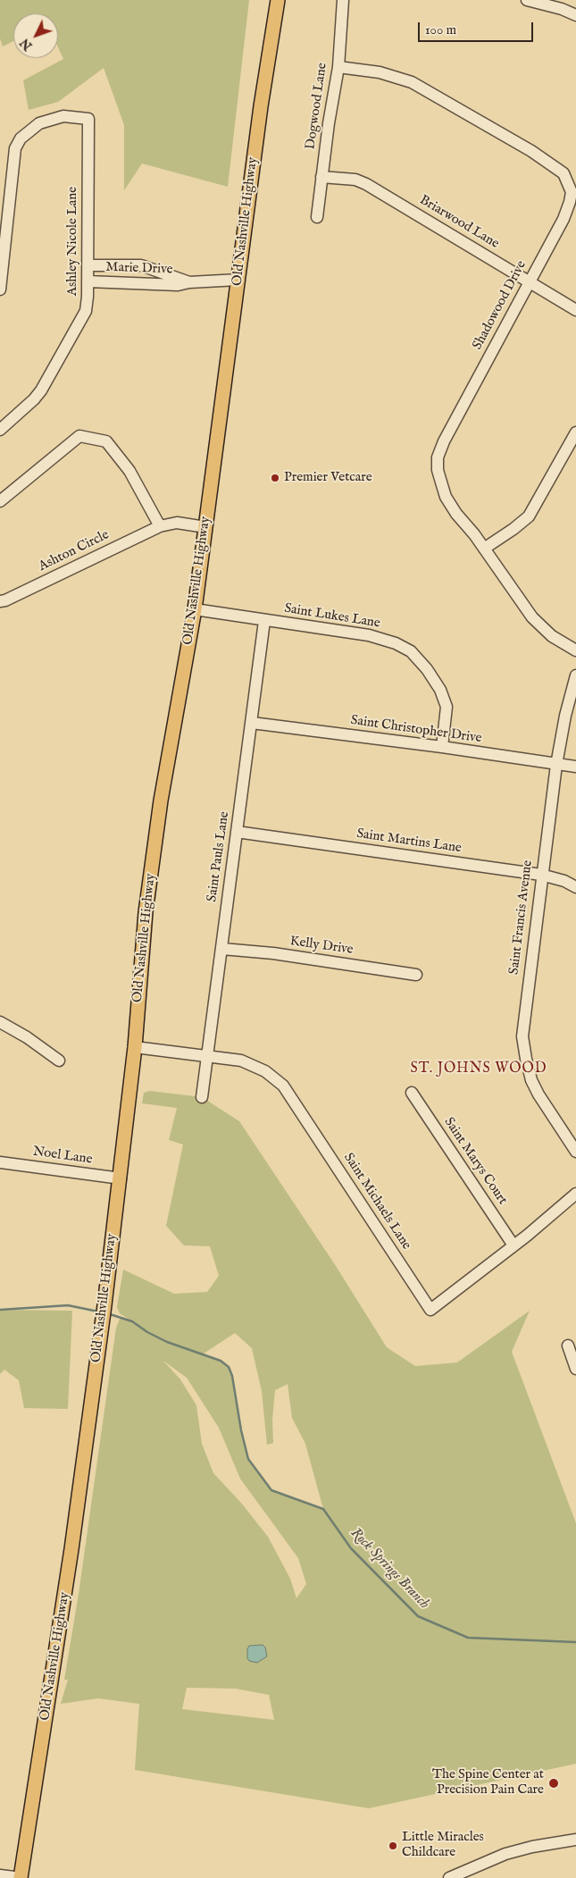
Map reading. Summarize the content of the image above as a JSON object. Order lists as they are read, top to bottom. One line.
{"streets":{"main road":["Old Nashville Highway"],"street":["Dogwood Lane","Briarwood Lane","Ashley Nicole Lane","Marie Drive","Shadowood Drive","Ashton Circle","Saint Lukes Lane","Saint Christopher Drive","Saint Martins Lane","Saint Pauls Lane","Saint Francis Avenue","Kelly Drive","Noel Lane","Saint Marys Court","Saint Michaels Lane"]},"crossings":[["Dogwood Lane","Briarwood Lane"],["Dogwood Lane","Shadowood Drive"],["Old Nashville Highway","Marie Drive"],["Old Nashville Highway","Ashton Circle"],["Old Nashville Highway","Saint Lukes Lane"],["Old Nashville Highway","Noel Lane"],["Old Nashville Highway","Saint Michaels Lane"],["Briarwood Lane","Shadowood Drive"],["Ashley Nicole Lane","Marie Drive"],["Saint Lukes Lane","Saint Christopher Drive"],["Saint Lukes Lane","Saint Pauls Lane"],["Saint Christopher Drive","Saint Pauls Lane"],["Saint Christopher Drive","Saint Francis Avenue"],["Saint Martins Lane","Saint Pauls Lane"],["Saint Martins Lane","Saint Francis Avenue"],["Saint Pauls Lane","Kelly Drive"],["Saint Pauls Lane","Saint Michaels Lane"],["Saint Marys Court","Saint Michaels Lane"]],"districts":["ST. JOHNS WOOD"],"water":["Rock Springs Branch"],"places":["Premier Vetcare","The Spine Center at Precision Pain Care","Little Miracles Childcare"],"scale_bar":"100 m","north":"bottom left"}
